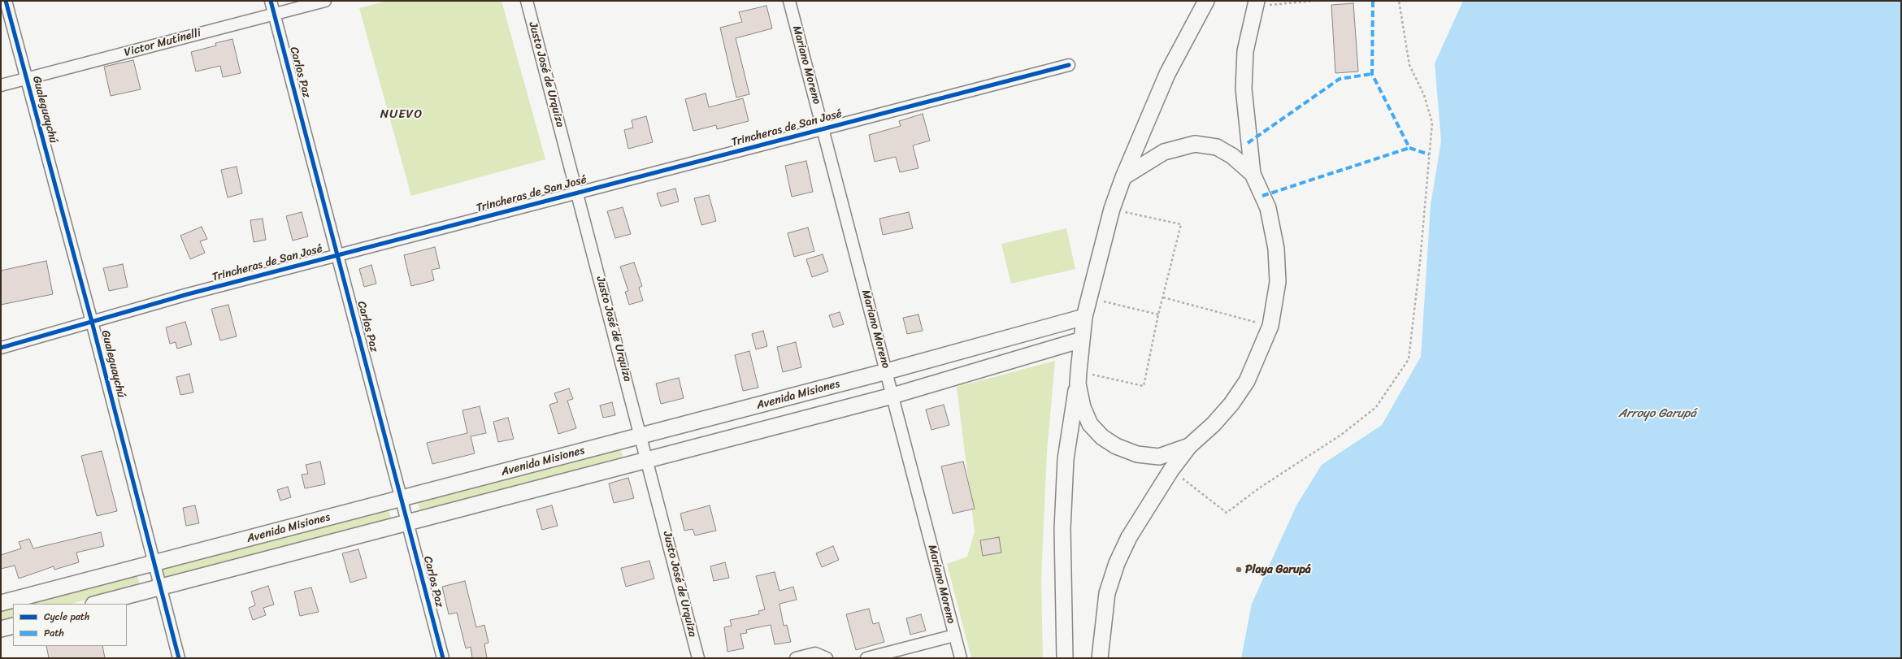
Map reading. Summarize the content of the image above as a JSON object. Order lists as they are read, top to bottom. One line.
{"streets":{"main road":["Avenida Misiones"],"street":["Victor Mutinelli","Mariano Moreno","Carlos Paz","Justo José de Urquiza","Gualeguaychú","Trincheras de San José"]},"crossings":[["Victor Mutinelli","Carlos Paz"],["Victor Mutinelli","Gualeguaychú"],["Mariano Moreno","Trincheras de San José"],["Mariano Moreno","Avenida Misiones"],["Carlos Paz","Trincheras de San José"],["Carlos Paz","Avenida Misiones"],["Justo José de Urquiza","Trincheras de San José"],["Justo José de Urquiza","Avenida Misiones"],["Gualeguaychú","Trincheras de San José"],["Gualeguaychú","Avenida Misiones"]],"districts":["NUEVO"],"water":["Arroyo Garupá"],"places":["Playa Garupá"],"legend":["Cycle path","Path"]}
